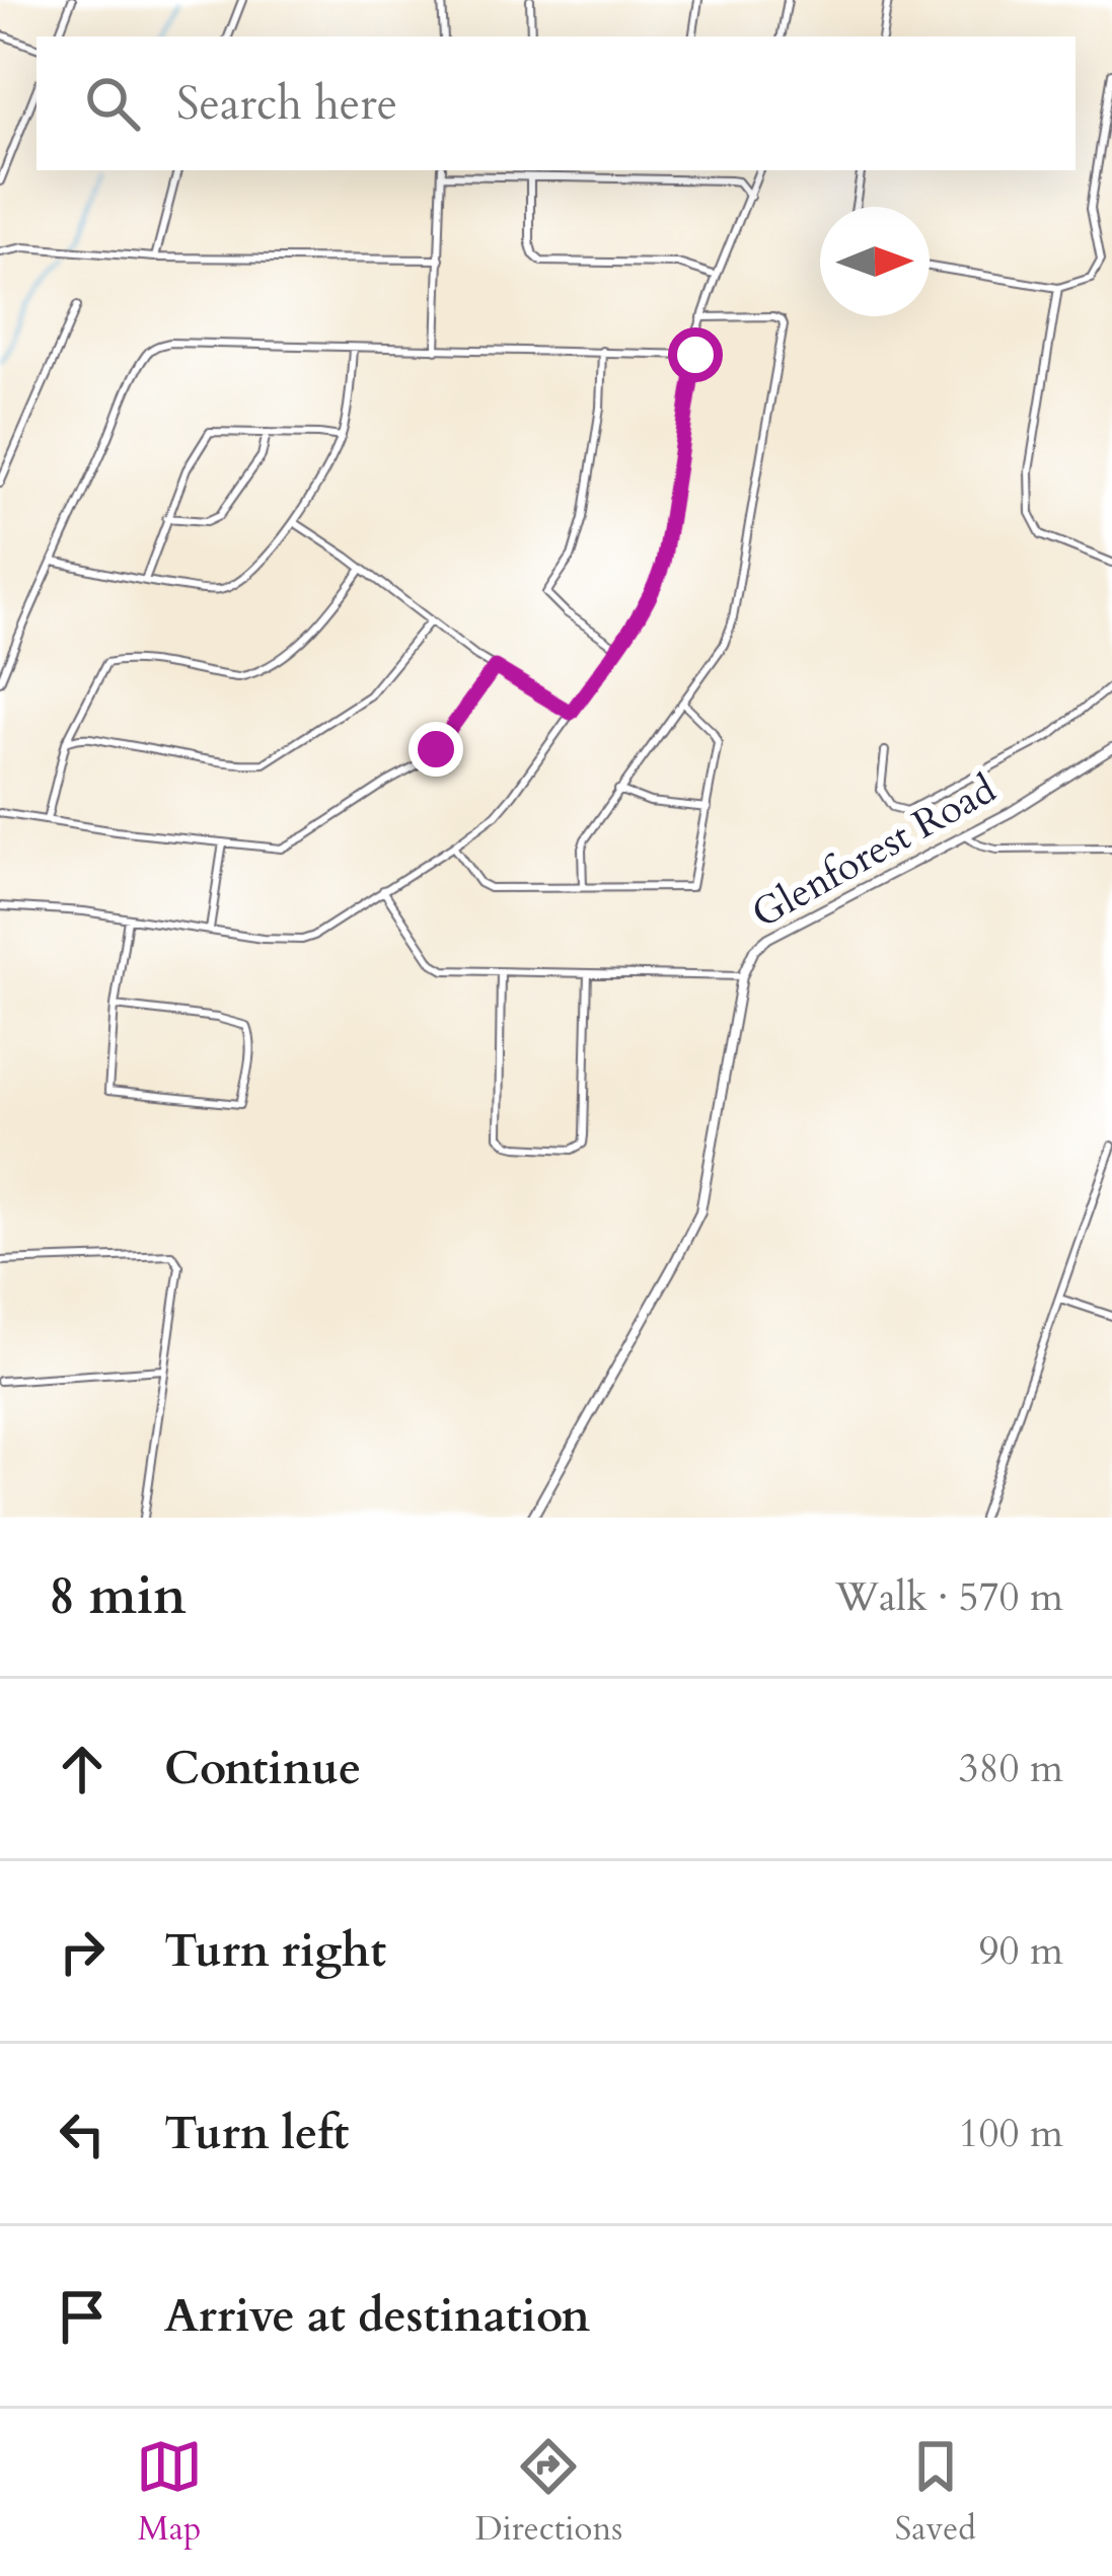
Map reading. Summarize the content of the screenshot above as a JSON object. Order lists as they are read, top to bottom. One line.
{"streets":{"street":["Glenforest Road"]},"north":"right","page":{"search":"Search here","heading":["8 min","Walk · 570 m"],"list":[["Continue","380 m"],["Turn right","90 m"],["Turn left","100 m"],"Arrive at destination"],"nav":["Map","Directions","Saved"]}}
